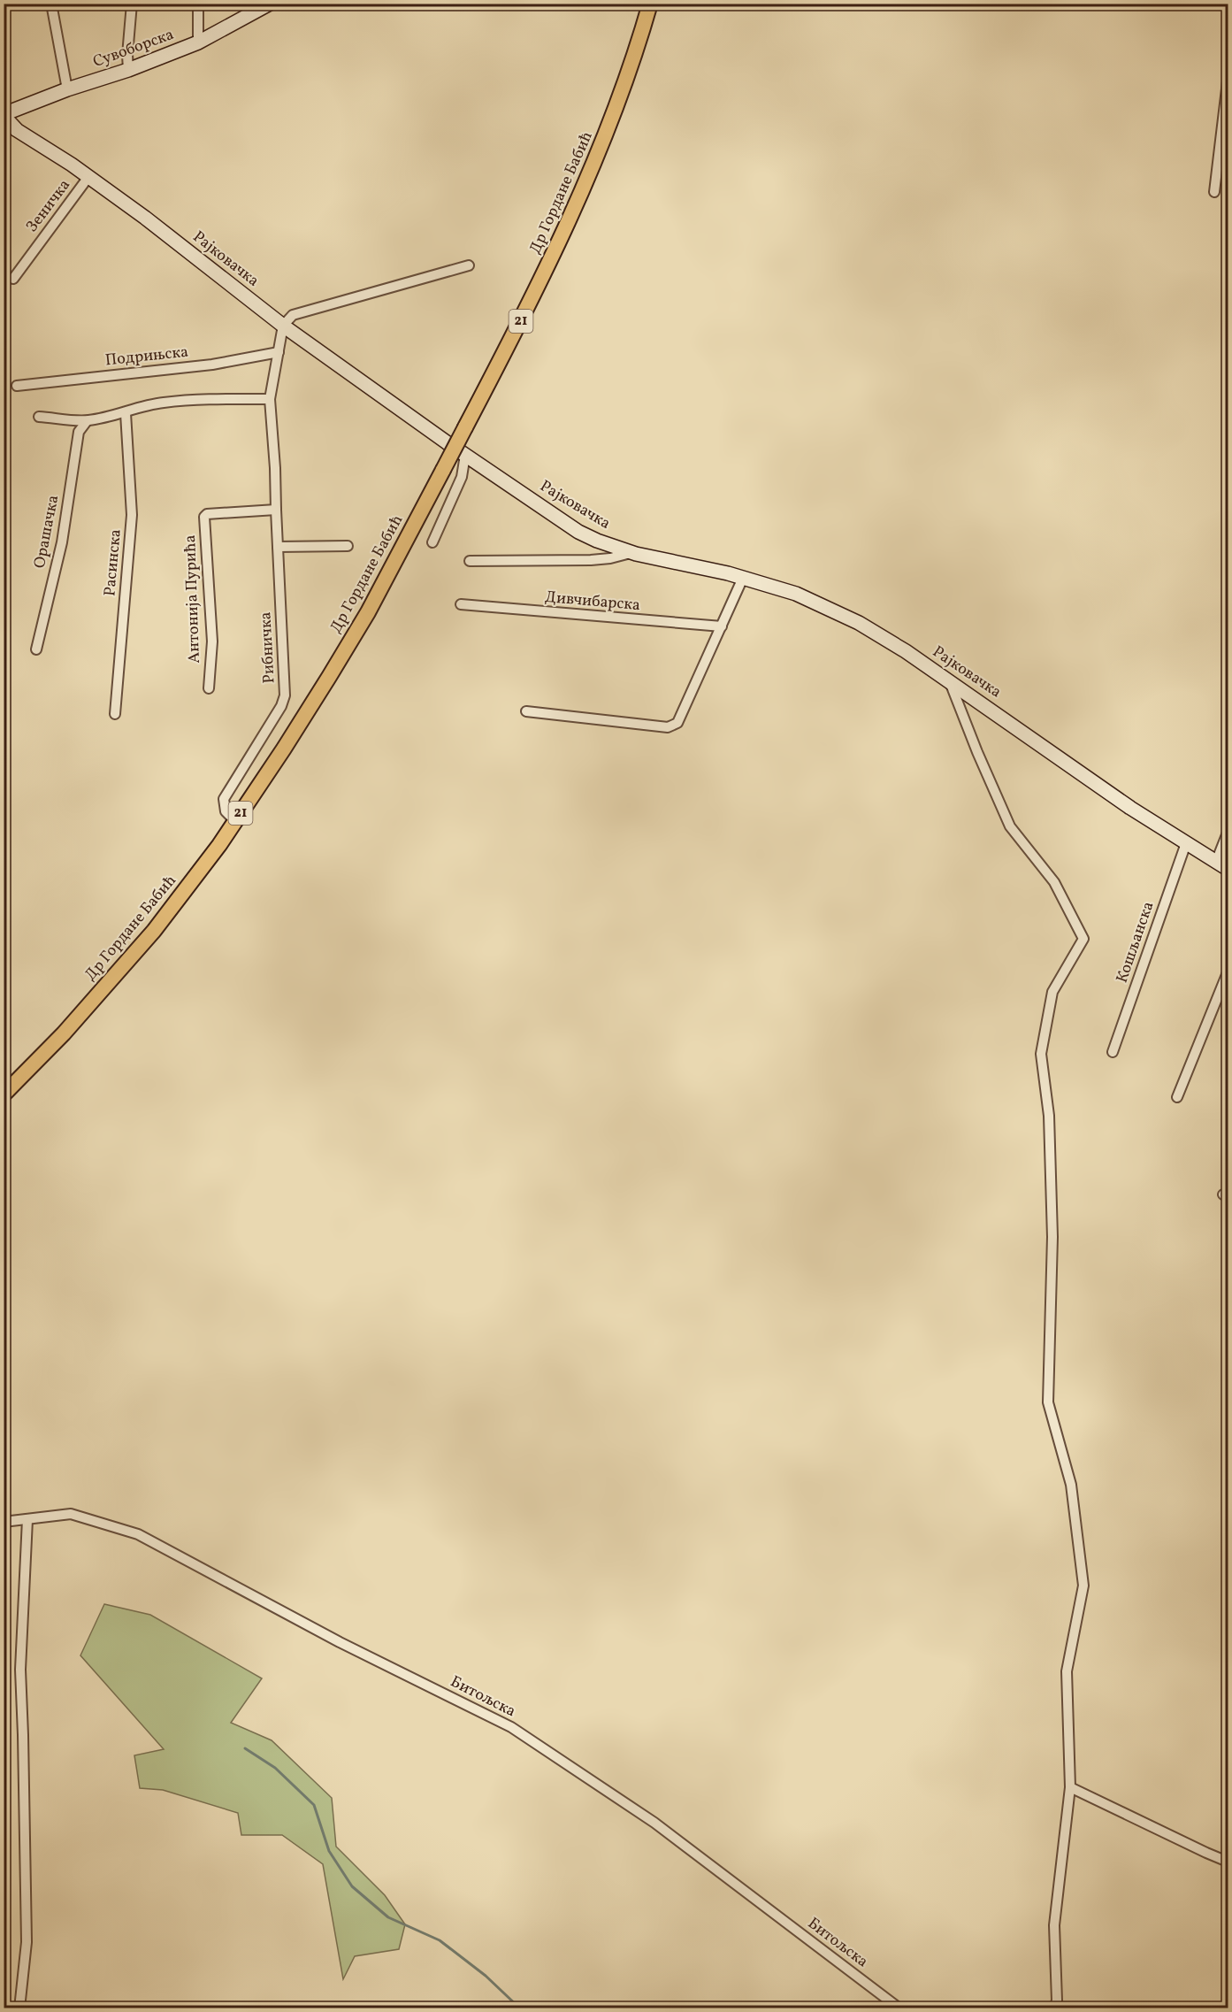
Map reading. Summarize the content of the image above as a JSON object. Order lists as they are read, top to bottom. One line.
{"streets":{"main road":["Сувоборска","Др Гордане Бабић","Рајковачка","21"],"street":["Зеничка","Подрињска","Орашачка","Расинска","Антонија Пурића","Дивчибарска","Рибничка","Кошљанска","Битољска"]},"crossings":[["Сувоборска","Рајковачка"],["Др Гордане Бабић","Рибничка"],["Зеничка","Рајковачка"],["Рајковачка","Рибничка"],["Рајковачка","Кошљанска"],["Подрињска","Рибничка"],["Антонија Пурића","Рибничка"]]}
